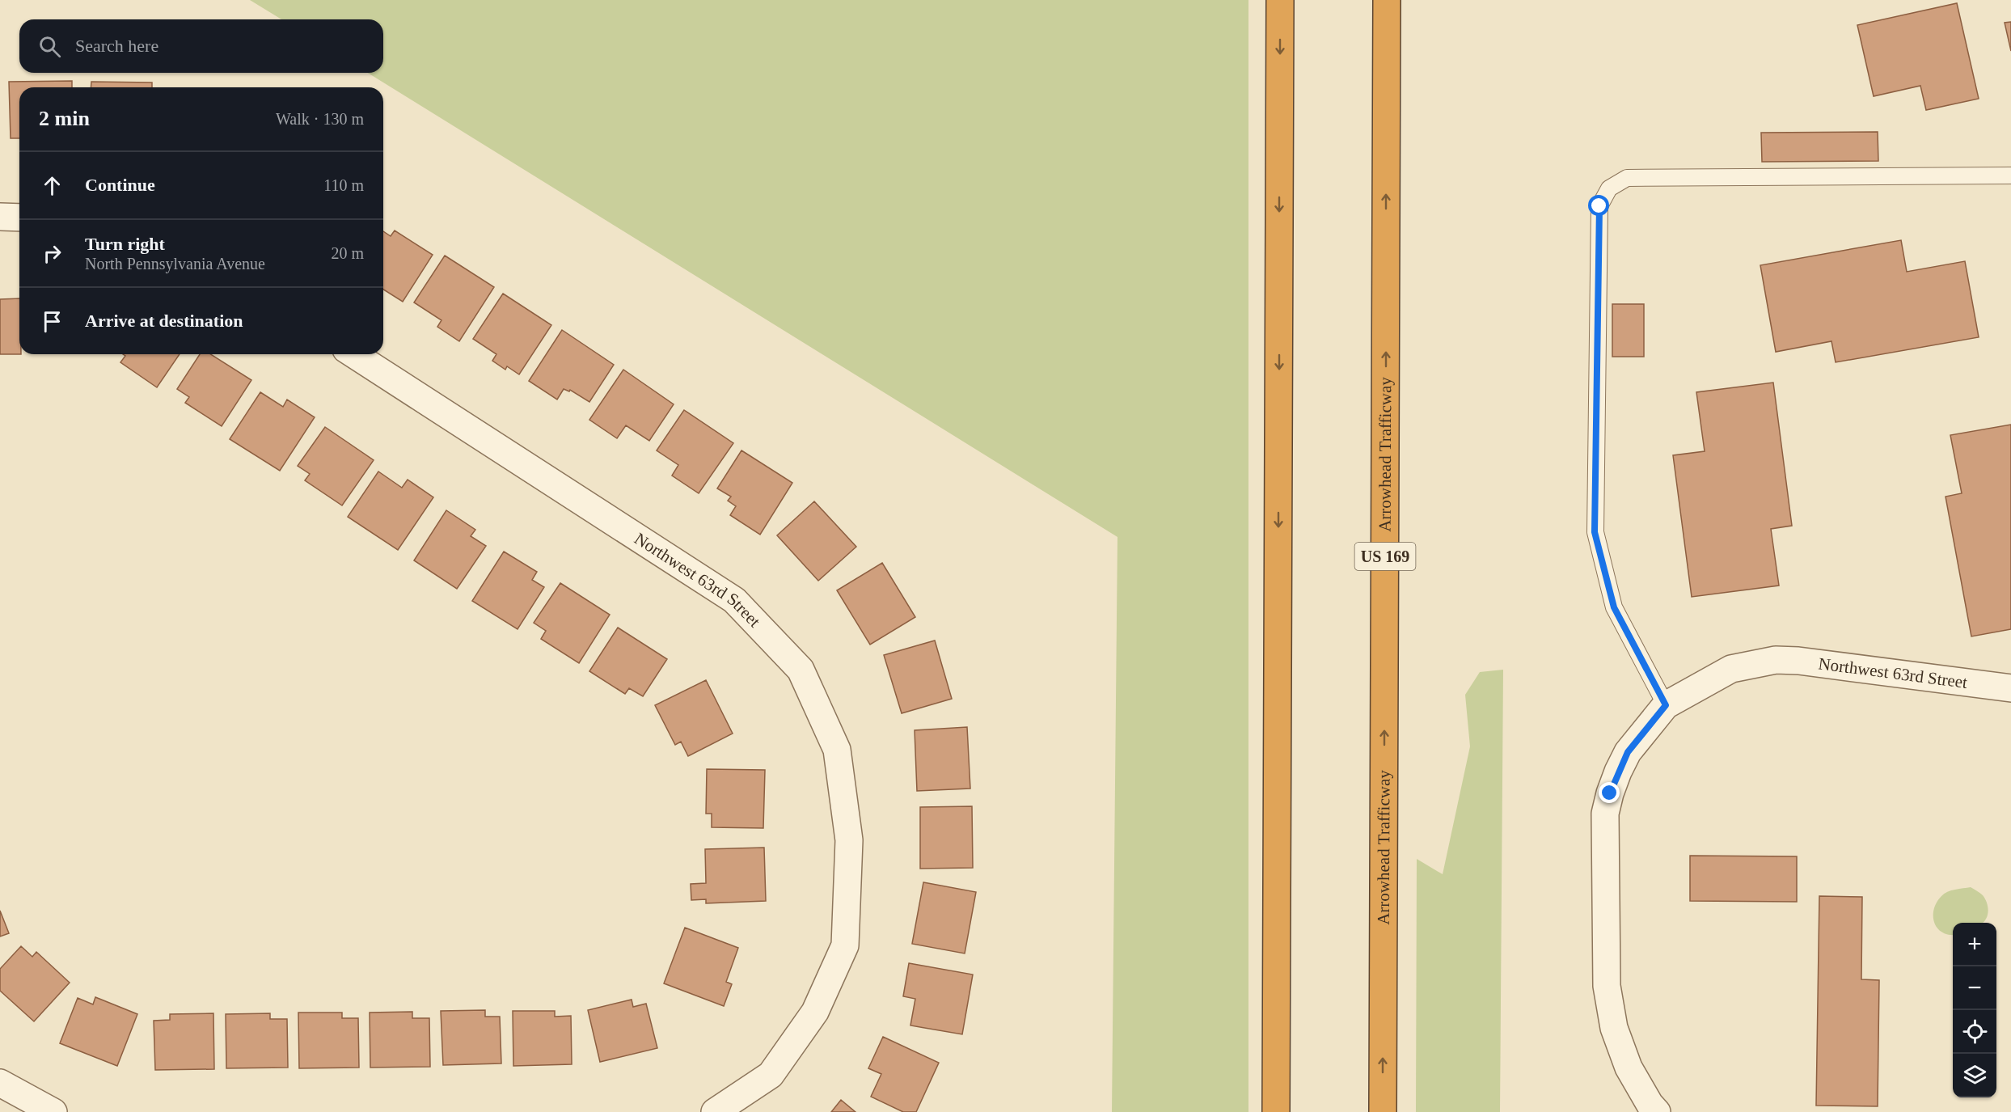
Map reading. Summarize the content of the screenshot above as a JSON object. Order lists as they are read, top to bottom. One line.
{"streets":{"highway":["Arrowhead Trafficway","US 169"],"street":["Northwest 63rd Street"]},"page":{"search":"Search here","heading":["2 min","Walk · 130 m"],"list":[["Continue","110 m"],["Turn right","North Pennsylvania Avenue","20 m"],"Arrive at destination"],"map_buttons":["+","−"]}}
